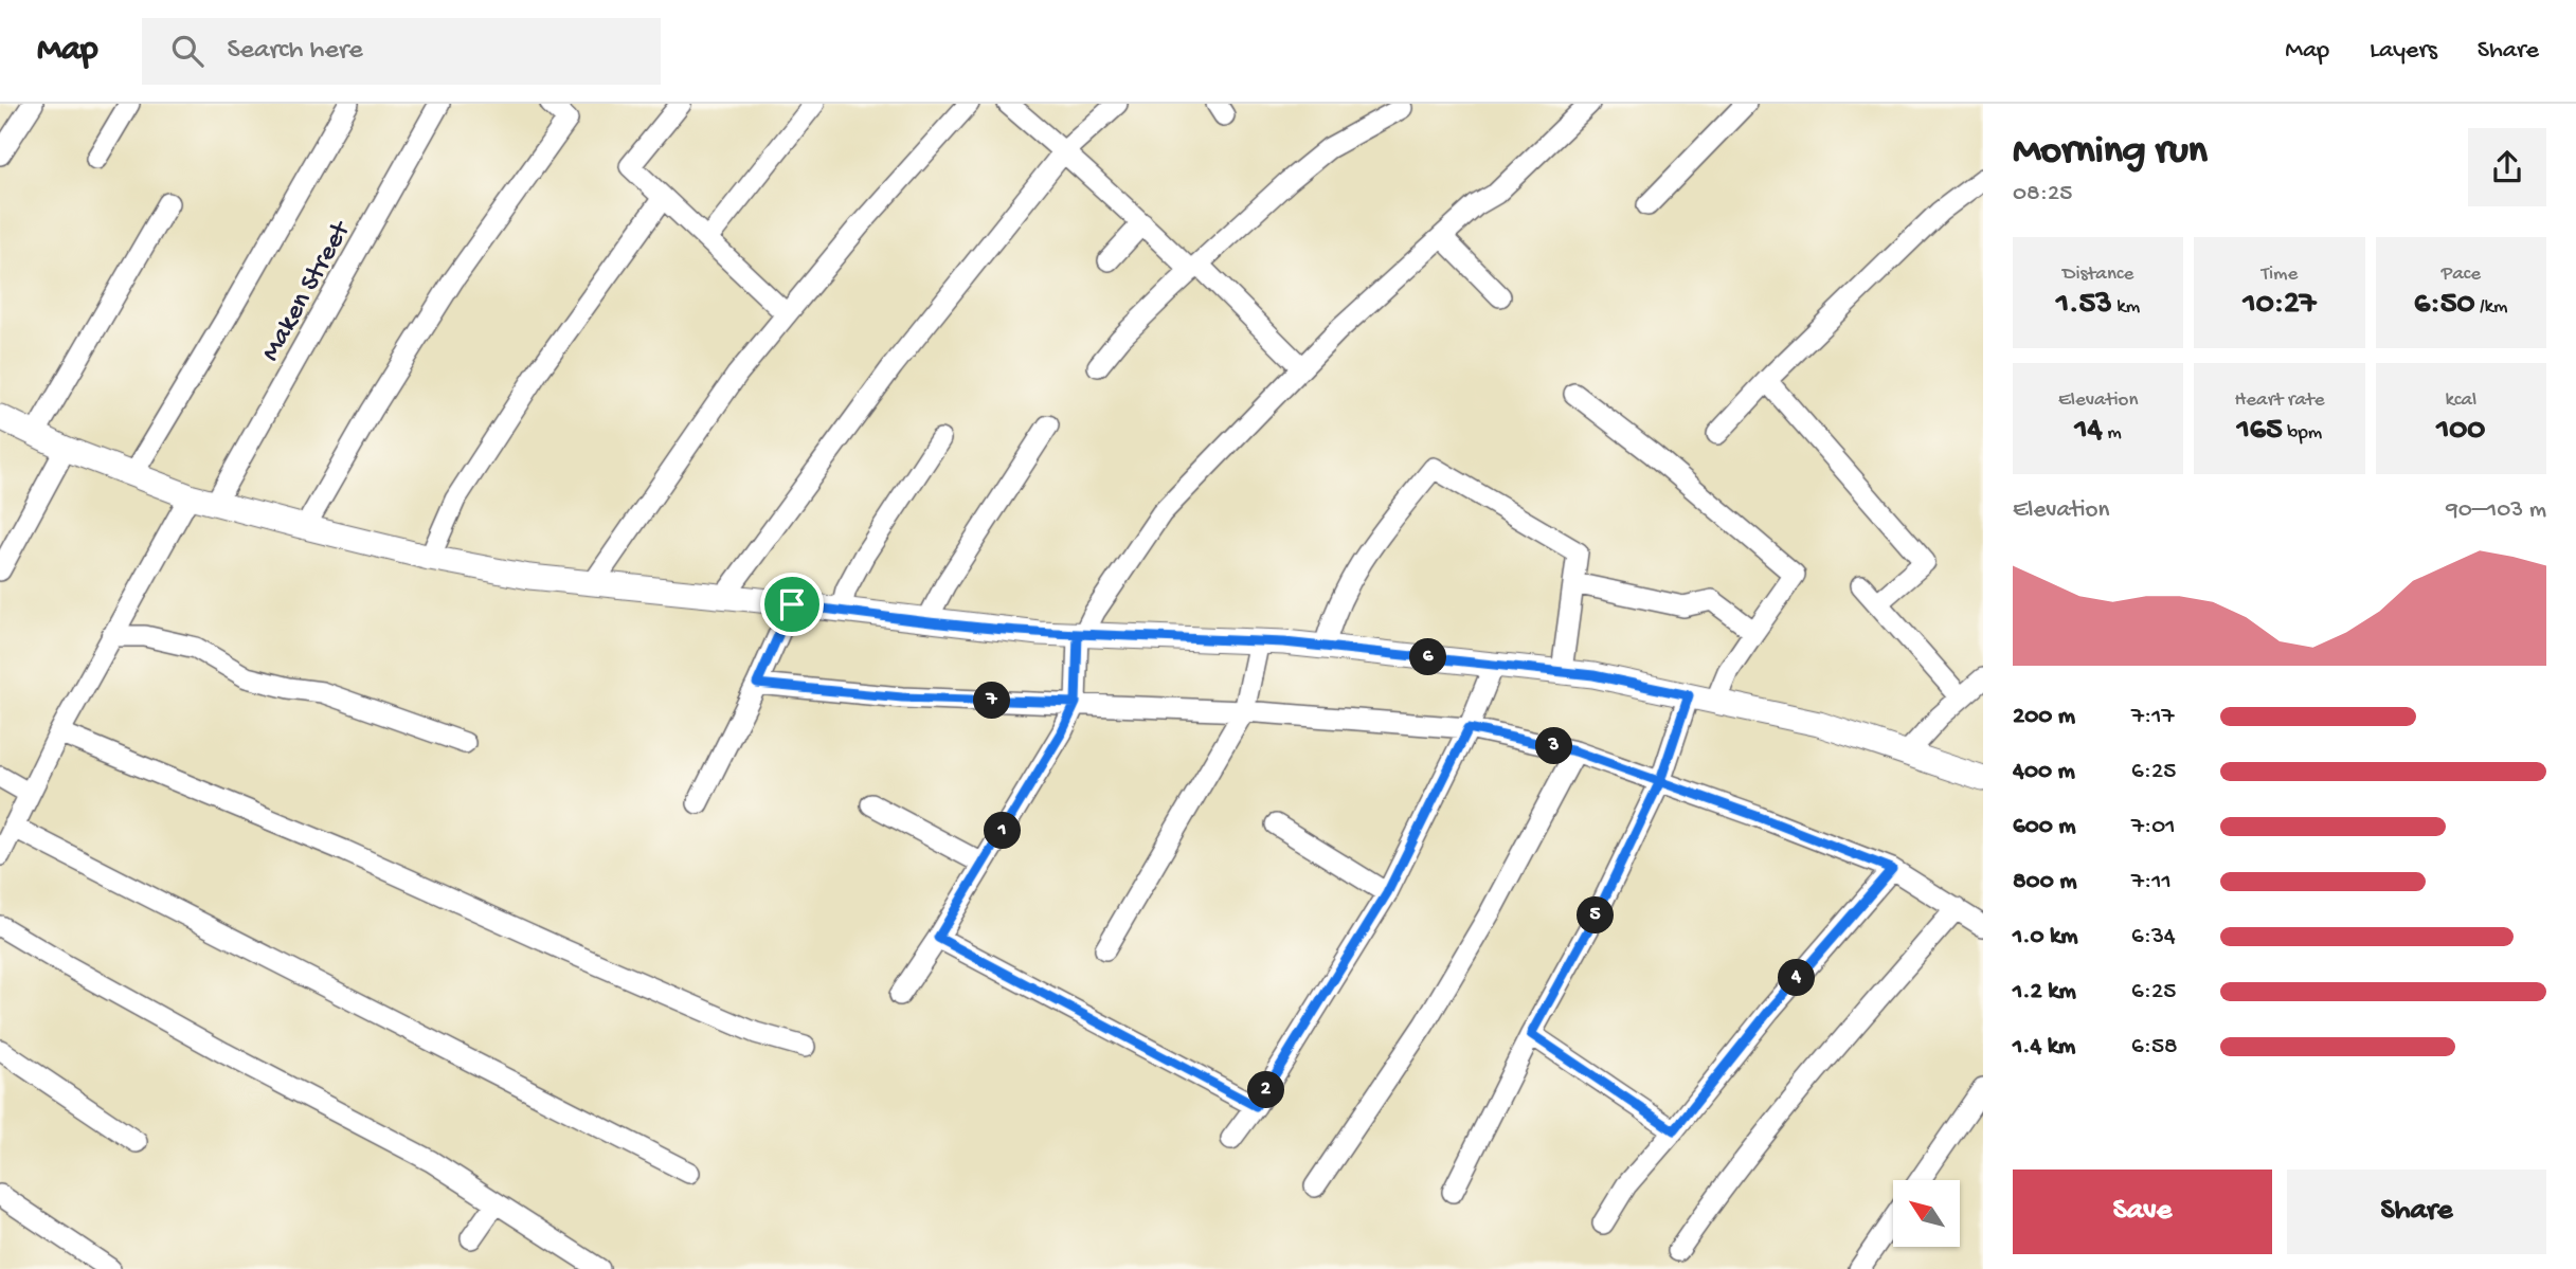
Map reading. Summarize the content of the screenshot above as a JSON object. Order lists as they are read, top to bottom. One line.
{"streets":{"street":["Maken Street"]},"north":"top left","page":{"header":"Map","search":"Search here","nav":["Map","Layers","Share"],"heading":["Morning run","08:25"],"stats":[["Distance","1.53 km"],["Time","10:27"],["Pace","6:50 /km"],["Elevation","14 m"],["Heart rate","165 bpm"],["kcal","100"]],"chart":["Elevation","90–103 m"],"pins":["6","7","3","1","5","4","2"],"list":[{"name":"200 m","note":"7:17"},{"name":"400 m","note":"6:25"},{"name":"600 m","note":"7:01"},{"name":"800 m","note":"7:11"},{"name":"1.0 km","note":"6:34"},{"name":"1.2 km","note":"6:25"},{"name":"1.4 km","note":"6:58"}],"buttons":["Save","Share"]}}
